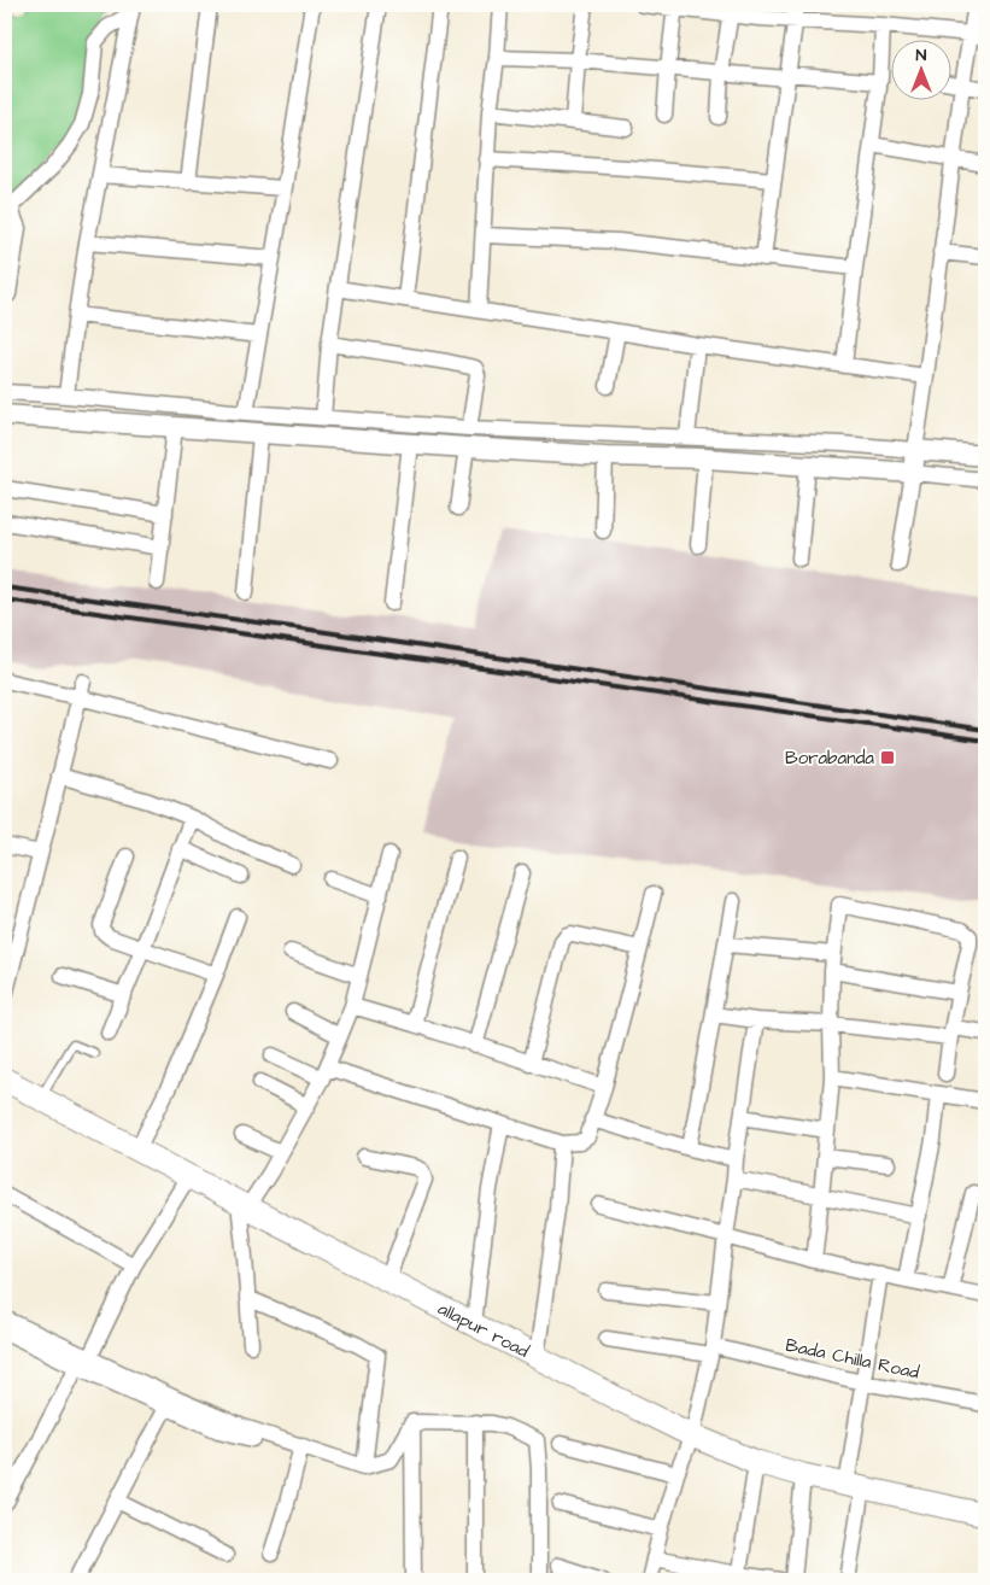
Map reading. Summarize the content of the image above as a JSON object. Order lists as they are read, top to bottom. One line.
{"streets":{"main road":["allapur road"],"street":["Bada Chilla Road"]},"places":{"transit":["Borabanda"]},"north":"top"}
